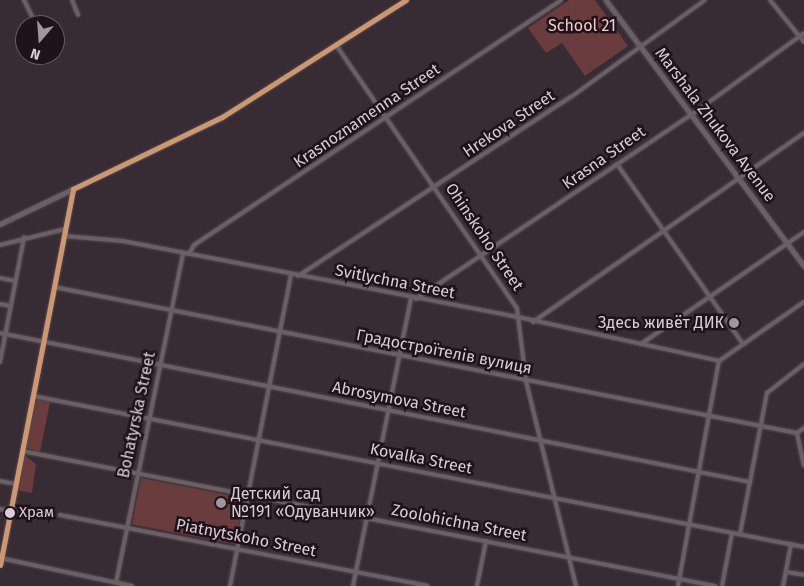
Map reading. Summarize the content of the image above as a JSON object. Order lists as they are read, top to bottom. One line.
{"streets":{"street":["Krasnoznamenna Street","Hrekova Street","Marshala Zhukova Avenue","Krasna Street","Ohinskoho Street","Svitlychna Street","Градостроїтелiв вулиця","Abrosymova Street","Bohatyrska Street","Kovalka Street","Zoolohichna Street","Piatnytskoho Street"]},"crossings":[["Krasnoznamenna Street","Ohinskoho Street"],["Krasnoznamenna Street","Svitlychna Street"],["Hrekova Street","Marshala Zhukova Avenue"],["Hrekova Street","Ohinskoho Street"],["Hrekova Street","Svitlychna Street"],["Marshala Zhukova Avenue","Krasna Street"],["Krasna Street","Ohinskoho Street"],["Krasna Street","Svitlychna Street"],["Ohinskoho Street","Svitlychna Street"],["Ohinskoho Street","Градостроїтелiв вулиця"],["Ohinskoho Street","Abrosymova Street"],["Ohinskoho Street","Kovalka Street"],["Ohinskoho Street","Zoolohichna Street"],["Svitlychna Street","Bohatyrska Street"],["Градостроїтелiв вулиця","Bohatyrska Street"],["Abrosymova Street","Bohatyrska Street"],["Bohatyrska Street","Kovalka Street"],["Bohatyrska Street","Zoolohichna Street"],["Bohatyrska Street","Piatnytskoho Street"]],"parks":["School 21"],"places":["Здесь живёт ДИК","Детский сад №191 «Одуванчик»","Храм"],"north":"bottom"}
